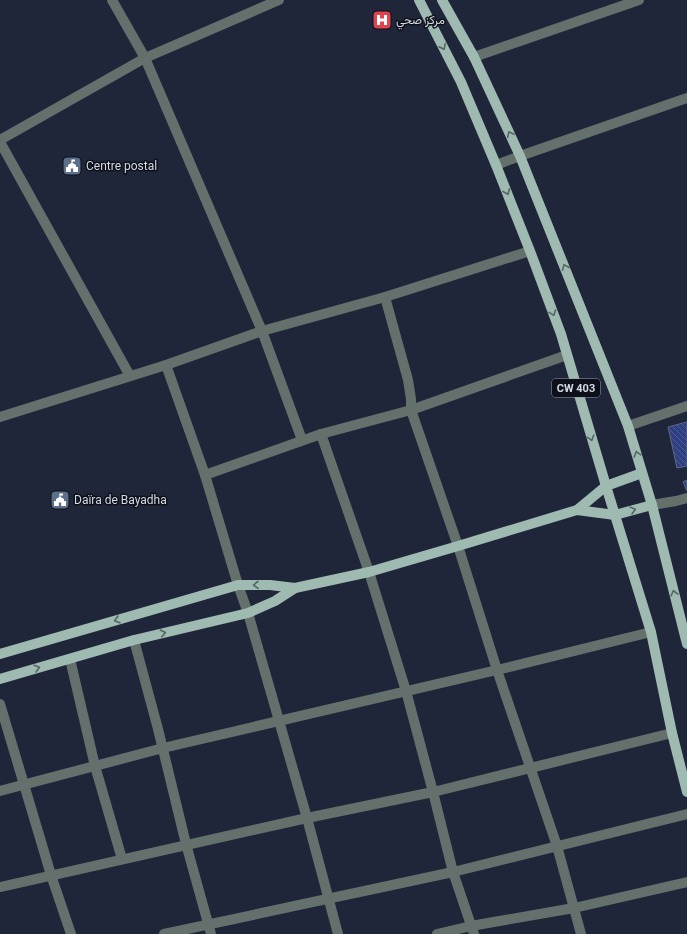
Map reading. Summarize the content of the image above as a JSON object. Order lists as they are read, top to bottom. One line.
{"streets":{"main road":["CW 403"]},"places":{"hospital":["مركز صحي"],"public building":["Centre postal","Daïra de Bayadha"]}}
